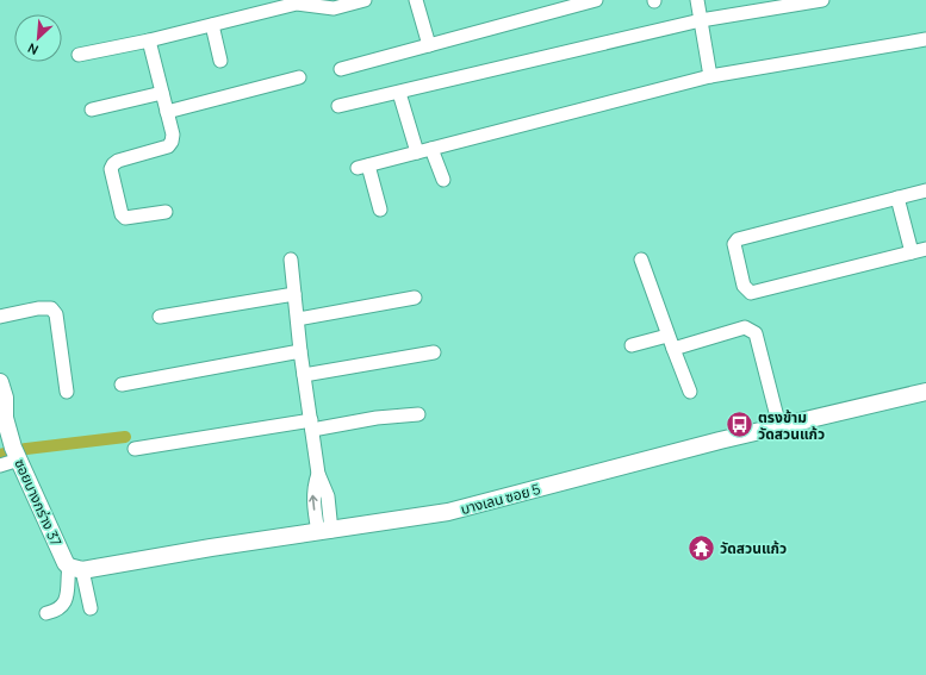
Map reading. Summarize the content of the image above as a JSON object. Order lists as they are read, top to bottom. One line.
{"streets":{"street":["บางเลน ซอย 5","ซอยบางกร่าง 37"]},"crossings":[["บางเลน ซอย 5","ซอยบางกร่าง 37"]],"places":{"bus stop":["ตรงข้าม วัดสวนแก้ว"],"temple":["วัดสวนแก้ว"]},"north":"bottom left"}
